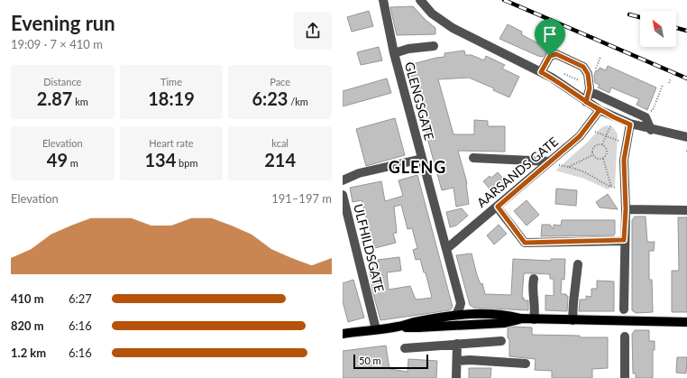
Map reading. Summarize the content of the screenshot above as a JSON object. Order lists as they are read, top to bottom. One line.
{"streets":{"street":["GLENGSGATE","AARSANDS GATE","ULFHILDSGATE"]},"crossings":[["GLENGSGATE","AARSANDS GATE"]],"districts":["GLENG"],"scale_bar":"50 m","north":"top left","page":{"heading":["Evening run","19:09 · 7 × 410 m"],"stats":[["Distance","2.87 km"],["Time","18:19"],["Pace","6:23 /km"],["Elevation","49 m"],["Heart rate","134 bpm"],["kcal","214"]],"chart":["Elevation","191–197 m"],"list":[{"name":"410 m","note":"6:27"},{"name":"820 m","note":"6:16"},{"name":"1.2 km","note":"6:16"}],"scale":"50 m"}}
